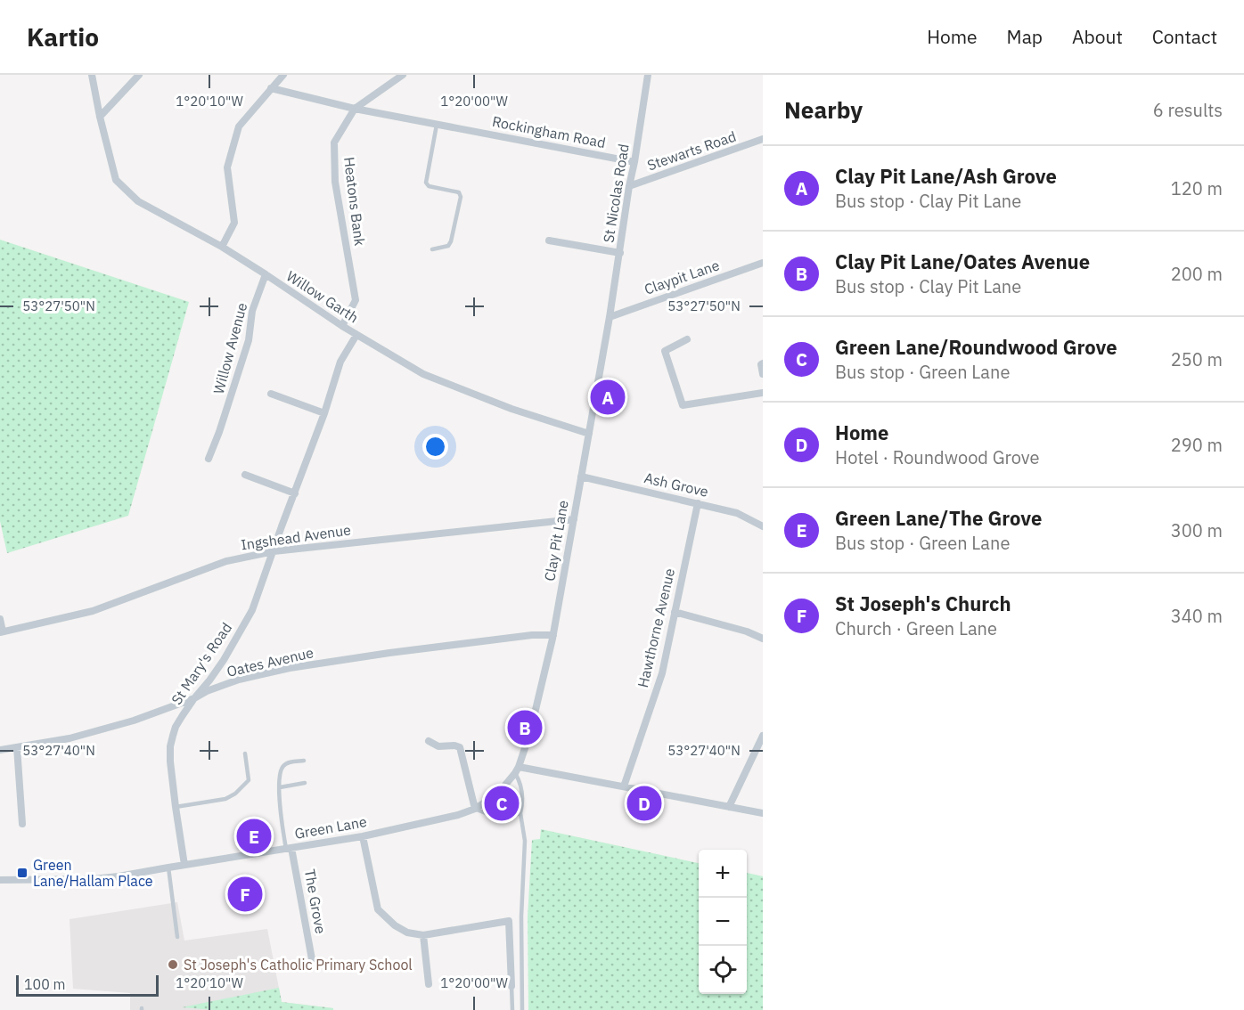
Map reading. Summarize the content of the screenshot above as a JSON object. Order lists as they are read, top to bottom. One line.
{"streets":{"street":["Rockingham Road","Stewarts Road","St Nicolas Road","Heatons Bank","Claypit Lane","Willow Garth","Willow Avenue","Ash Grove","Ingshead Avenue","Clay Pit Lane","Hawthorne Avenue","Oates Avenue","St Mary's Road","Green Lane","The Grove"]},"crossings":[["Rockingham Road","St Nicolas Road"],["Rockingham Road","Heatons Bank"],["Stewarts Road","St Nicolas Road"],["St Nicolas Road","Claypit Lane"],["St Nicolas Road","Clay Pit Lane"],["Heatons Bank","Willow Garth"],["Claypit Lane","Clay Pit Lane"],["Willow Garth","Willow Avenue"],["Willow Garth","Clay Pit Lane"],["Willow Garth","St Mary's Road"],["Ash Grove","Clay Pit Lane"],["Ash Grove","Hawthorne Avenue"],["Ingshead Avenue","Clay Pit Lane"],["Ingshead Avenue","St Mary's Road"],["Clay Pit Lane","Oates Avenue"],["Clay Pit Lane","Green Lane"],["Oates Avenue","St Mary's Road"],["St Mary's Road","Green Lane"],["Green Lane","The Grove"]],"places":{"transit":["Green Lane/Hallam Place"],"other":["St Joseph's Catholic Primary School"]},"scale_bar":"100 m","page":{"header":"Kartio","nav":["Home","Map","About","Contact"],"heading":["Nearby","6 results"],"list":[{"mark":"A","name":"Clay Pit Lane/Ash Grove","note":"Bus stop · Clay Pit Lane","value":"120 m"},{"mark":"B","name":"Clay Pit Lane/Oates Avenue","note":"Bus stop · Clay Pit Lane","value":"200 m"},{"mark":"C","name":"Green Lane/Roundwood Grove","note":"Bus stop · Green Lane","value":"250 m"},{"mark":"D","name":"Home","note":"Hotel · Roundwood Grove","value":"290 m"},{"mark":"E","name":"Green Lane/The Grove","note":"Bus stop · Green Lane","value":"300 m"},{"mark":"F","name":"St Joseph's Church","note":"Church · Green Lane","value":"340 m"}],"pins":["A","B","C","D","E","F"],"map_buttons":["+","−"],"scale":"100 m"},"coordinates":["1°20'10\"W","1°20'00\"W","53°27'50\"N","53°27'40\"N"]}
